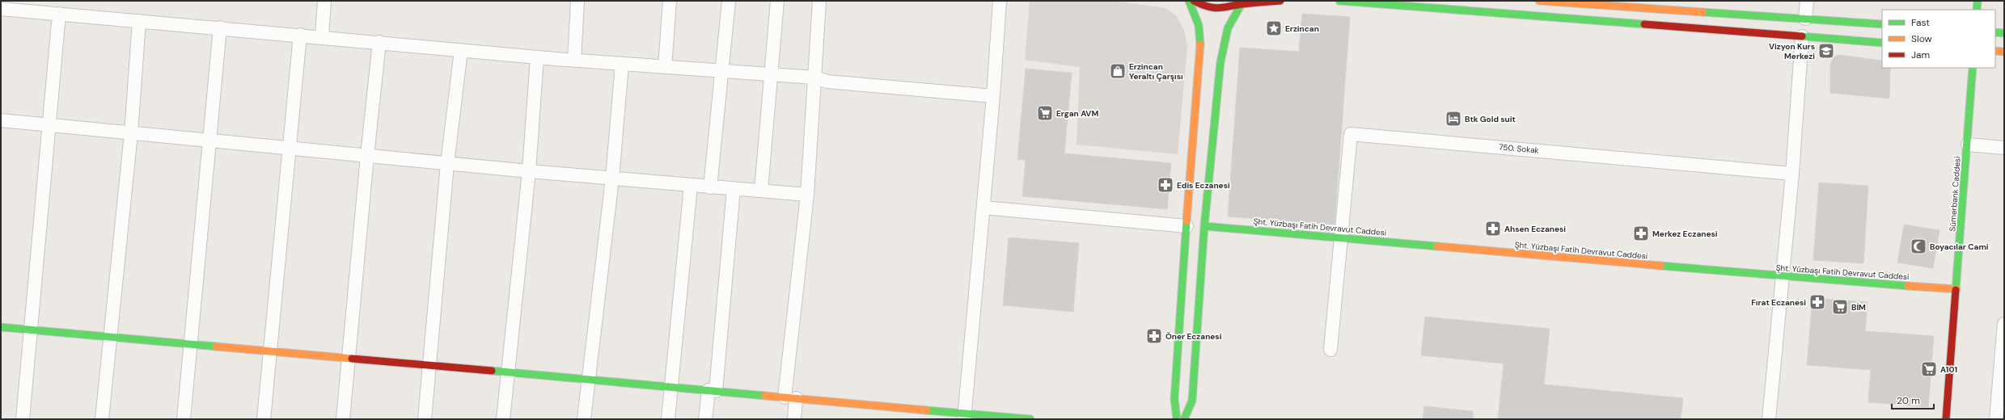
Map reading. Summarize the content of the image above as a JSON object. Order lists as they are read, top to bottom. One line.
{"streets":{"street":["750. Sokak","Sümerbank Caddesi","Şht. Yüzbaşı Fatih Devravut Caddesi"]},"crossings":[["750. Sokak","Şht. Yüzbaşı Fatih Devravut Caddesi"],["Sümerbank Caddesi","Şht. Yüzbaşı Fatih Devravut Caddesi"]],"places":{"place":["Erzincan"],"school or university":["Vizyon Kurs Merkezi"],"shop":["Erzincan Yeraltı Çarşısı"],"supermarket":["Ergan AVM","BİM","A101"],"hotel":["Btk Gold suit"],"pharmacy":["Edis Eczanesi","Ahsen Eczanesi","Merkez Eczanesi","Fırat Eczanesi","Öner Eczanesi"],"mosque":["Boyacılar Cami"]},"legend":["Fast","Slow","Jam"],"scale_bar":"20 m"}
